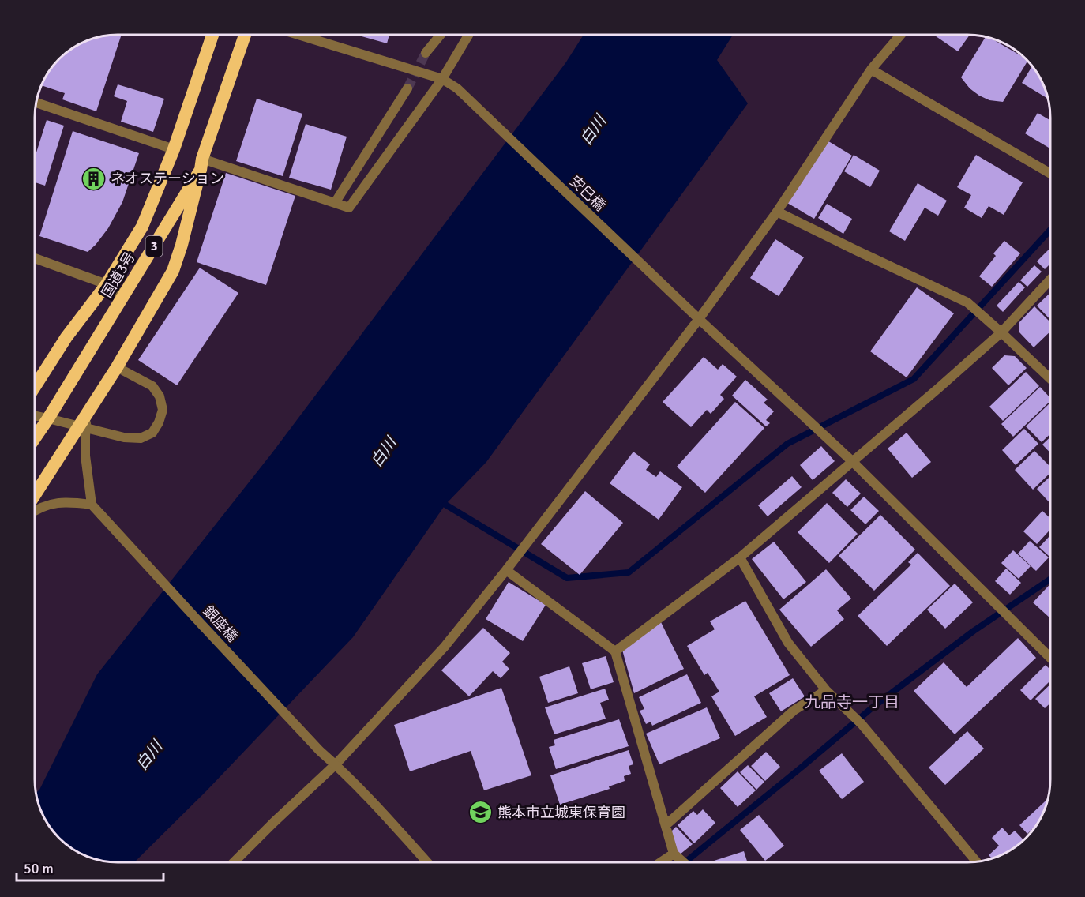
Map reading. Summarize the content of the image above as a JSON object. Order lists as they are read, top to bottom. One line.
{"streets":{"highway":["3","国道3号"],"street":["安巳橋","銀座橋"]},"crossings":[["3","国道3号"]],"districts":["九品寺一丁目"],"water":["白川"],"places":{"building":["ネオステーション"],"school or university":["熊本市立城東保育園"]},"scale_bar":"50 m"}
